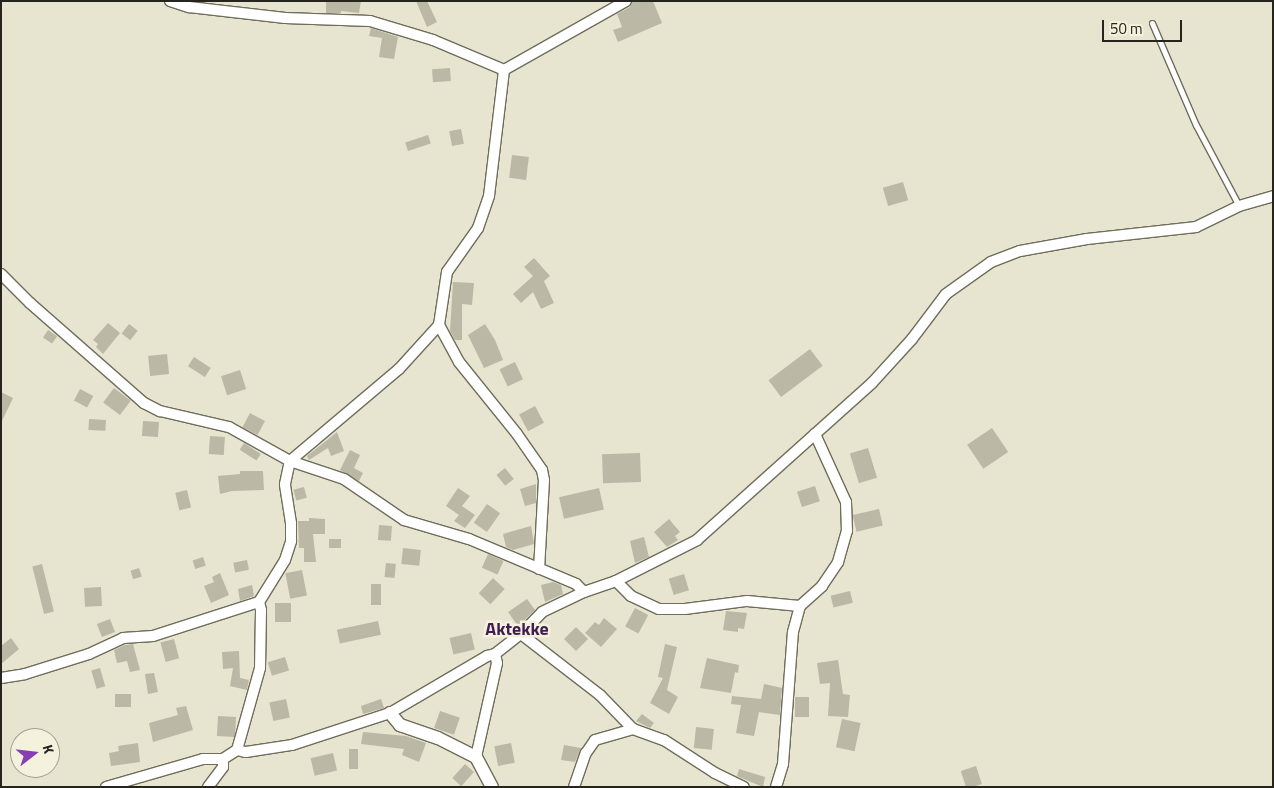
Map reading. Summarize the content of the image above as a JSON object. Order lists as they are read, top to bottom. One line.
{"districts":["Aktekke"],"scale_bar":"50 m","north":"right"}
